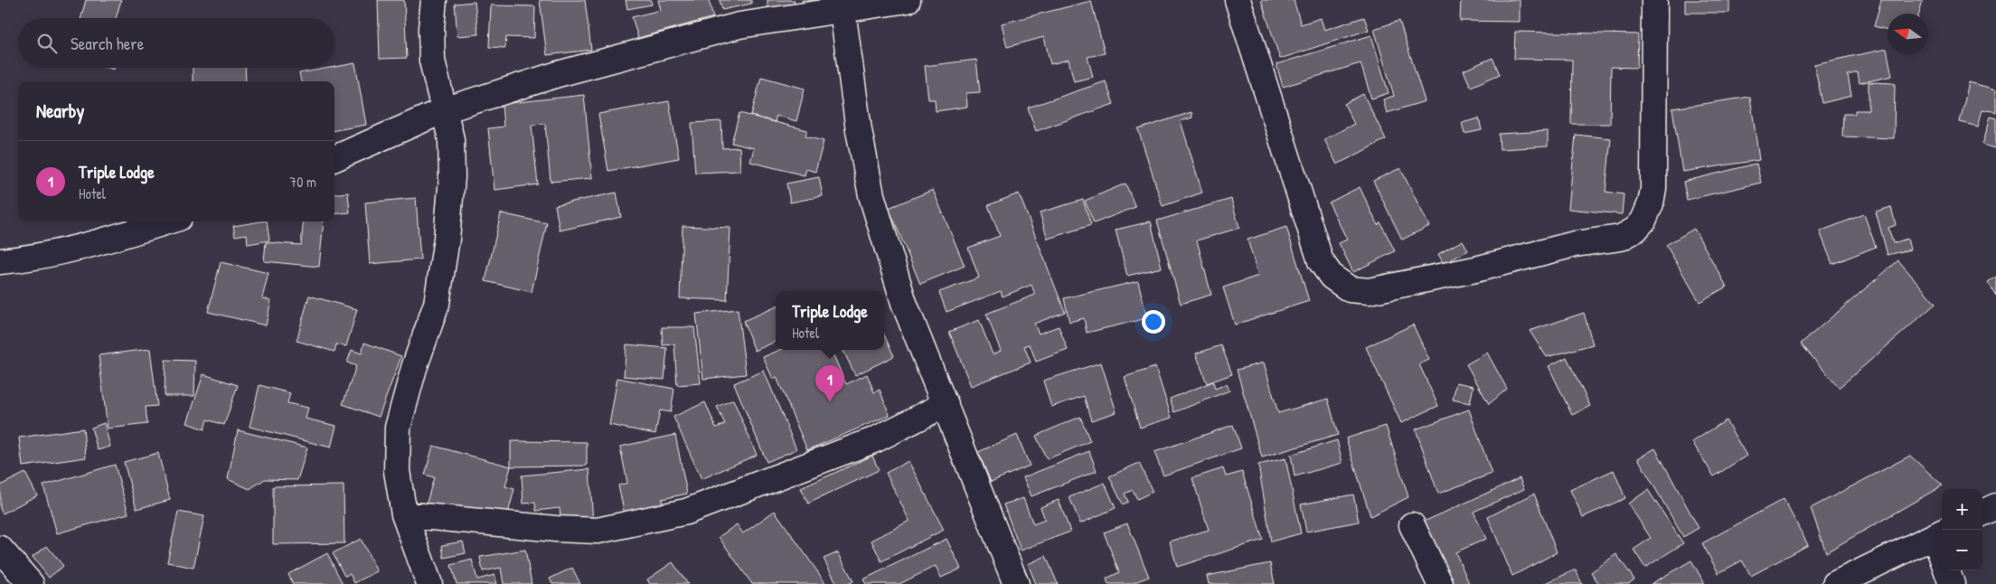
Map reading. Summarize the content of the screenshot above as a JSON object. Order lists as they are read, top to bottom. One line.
{"north":"left","page":{"search":"Search here","heading":"Nearby","list":[{"mark":"1","name":"Triple Lodge","note":"Hotel","value":"70 m"}],"popup":["Triple Lodge","Hotel"],"pins":"1","map_buttons":["+","−"]}}
